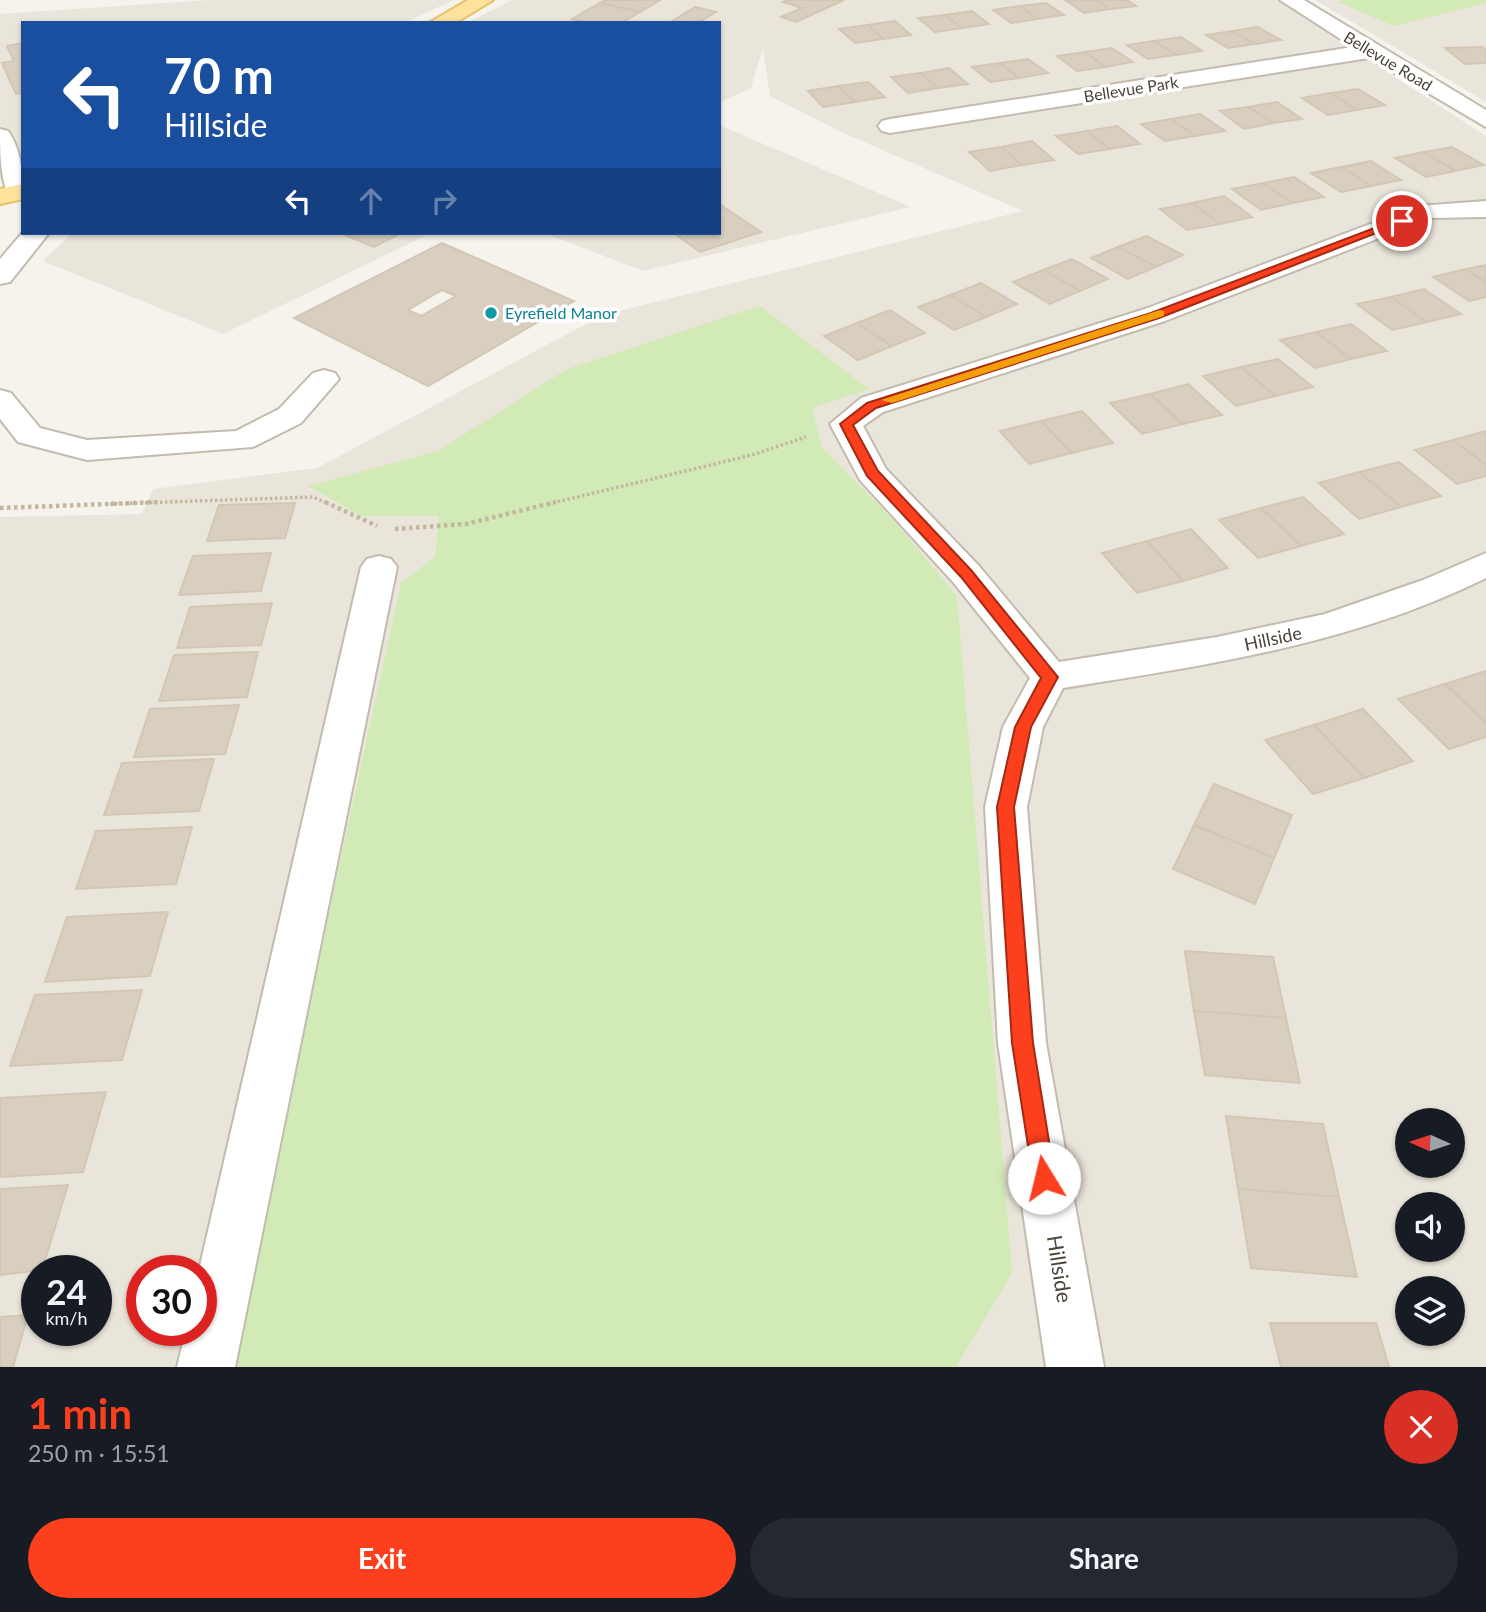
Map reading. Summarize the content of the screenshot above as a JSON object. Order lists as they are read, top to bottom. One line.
{"streets":{"street":["Bellevue Road","Bellevue Park","Hillside"]},"crossings":[["Bellevue Road","Bellevue Park"]],"places":["Eyrefield Manor"],"north":"left","page":{"turn":["70 m","Hillside"],"speed":"24 km/h","limit":"30","heading":["1 min","250 m · 15:51"],"buttons":["Exit","Share"]}}
